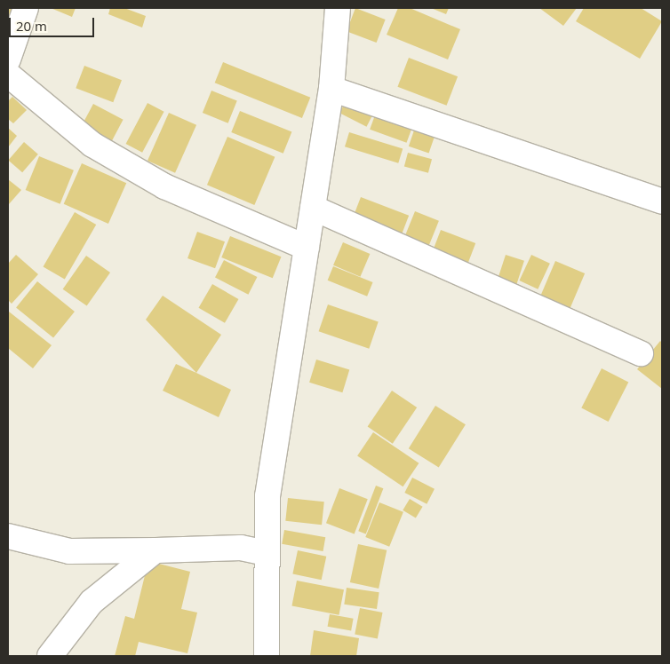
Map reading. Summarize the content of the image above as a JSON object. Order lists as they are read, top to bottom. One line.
{"scale_bar":"20 m"}
